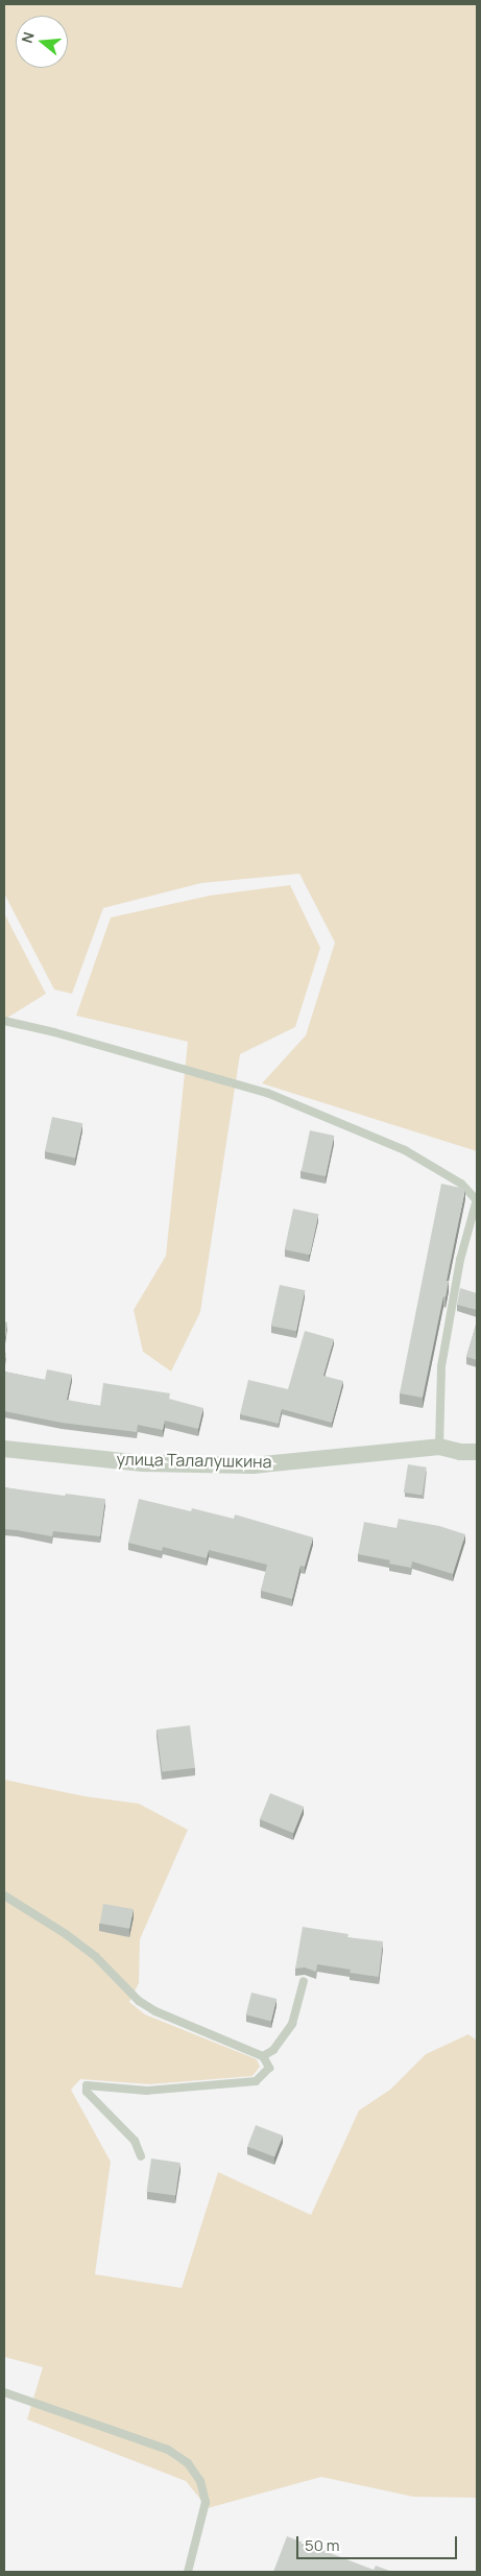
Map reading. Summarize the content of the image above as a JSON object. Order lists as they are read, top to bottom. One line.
{"streets":{"street":["улица Талалушкина"]},"scale_bar":"50 m","north":"left"}
